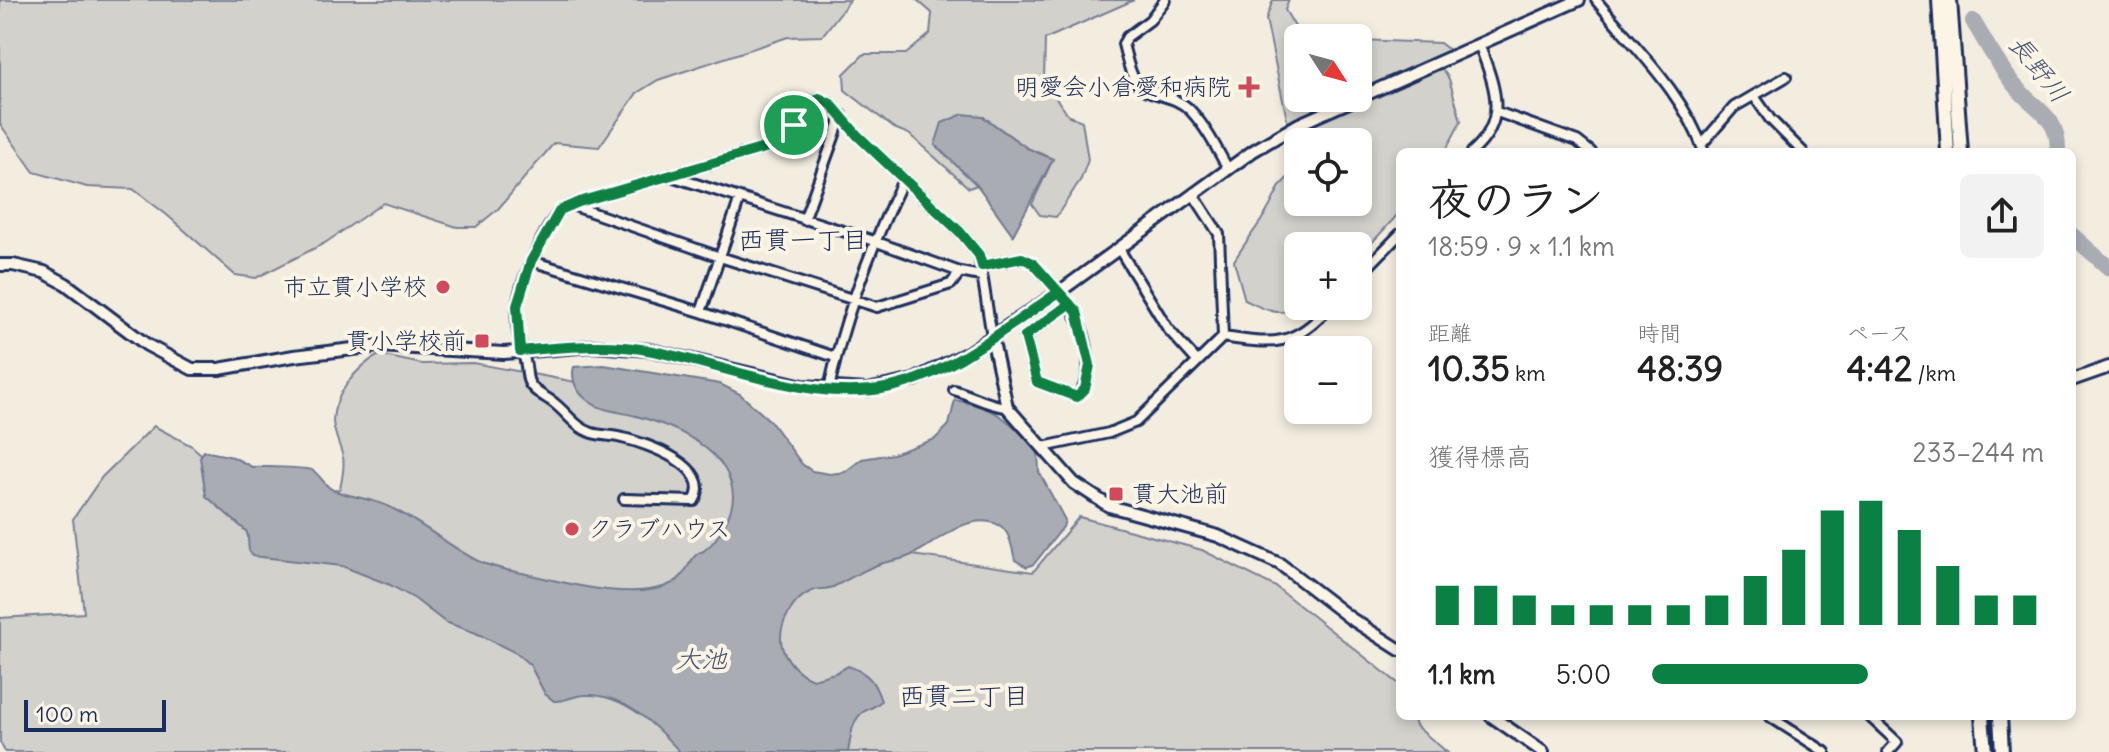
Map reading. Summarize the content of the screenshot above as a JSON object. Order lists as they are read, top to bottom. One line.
{"districts":["西貫一丁目","西貫二丁目"],"water":["長野川","大池"],"places":{"health":["明愛会小倉愛和病院"],"other":["市立貫小学校","クラブハウス"],"transit":["貫小学校前","貫大池前"]},"scale_bar":"100 m","north":"bottom right","page":{"map_buttons":["+","−"],"heading":["夜のラン","18:59 · 9 × 1.1 km"],"stats":[["距離","10.35 km"],["時間","48:39"],["ペース","4:42 /km"]],"chart":["獲得標高","233–244 m"],"list":[{"name":"1.1 km","note":"5:00"}],"scale":"100 m"}}
